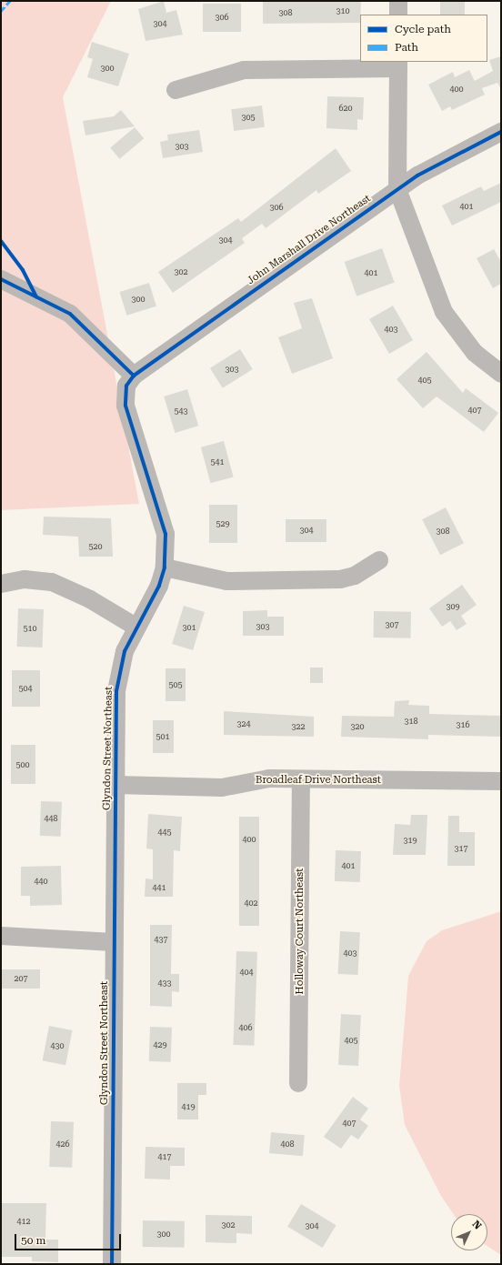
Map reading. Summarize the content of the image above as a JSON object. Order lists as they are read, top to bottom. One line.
{"streets":{"street":["John Marshall Drive Northeast","Glyndon Street Northeast","Broadleaf Drive Northeast","Holloway Court Northeast"]},"crossings":[["John Marshall Drive Northeast","Glyndon Street Northeast"],["Glyndon Street Northeast","Broadleaf Drive Northeast"],["Broadleaf Drive Northeast","Holloway Court Northeast"]],"house_numbers":["310","308","306","304","300","400","620","305","303","401","306","304","302","401","300","403","303","405","407","543","541","529","304","308","520","309","307","303","301","510","505","504","318","324","316","322","320","501","500","448","445","400","319","317","401","440","441","402","437","403","404","207","433","406","405","429","430","419","407","426","408","417","412","302","304","300"],"legend":["Cycle path","Path"],"scale_bar":"50 m","north":"top right"}
